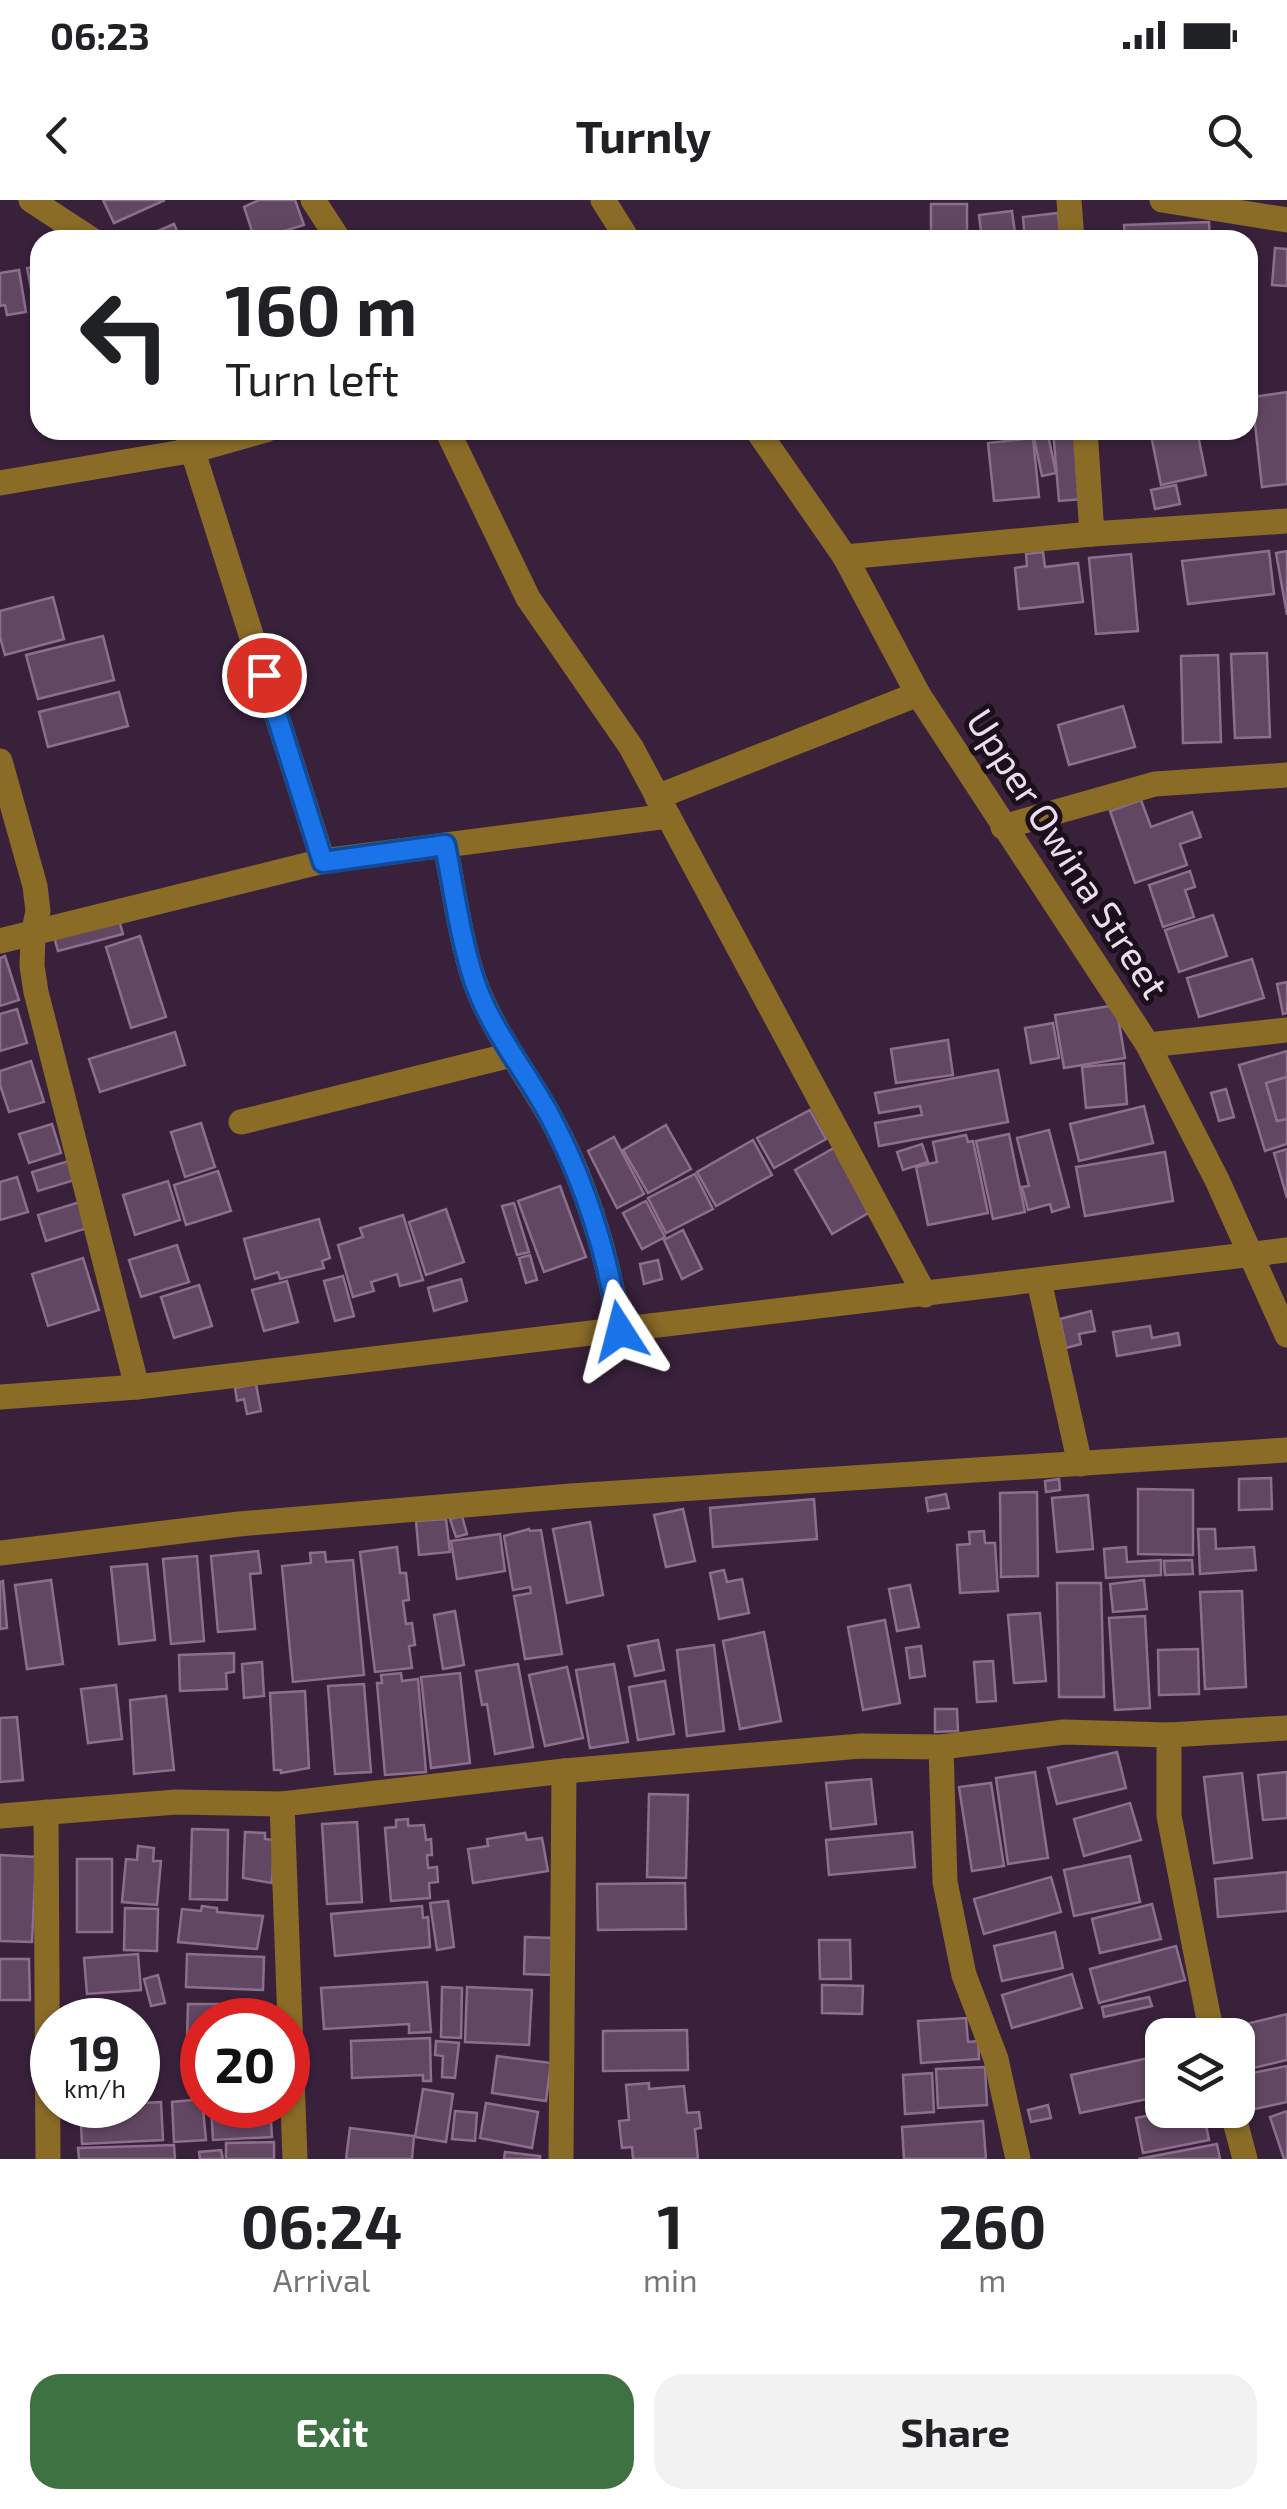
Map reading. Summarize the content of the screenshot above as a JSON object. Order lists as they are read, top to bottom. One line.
{"streets":{"street":["Upper Owina Street"]},"page":{"status":"06:23","header":"Turnly","turn":["160 m","Turn left"],"speed":"19 km/h","limit":"20","eta":["06:24","Arrival","1","min","260","m"],"buttons":["Exit","Share"]}}
